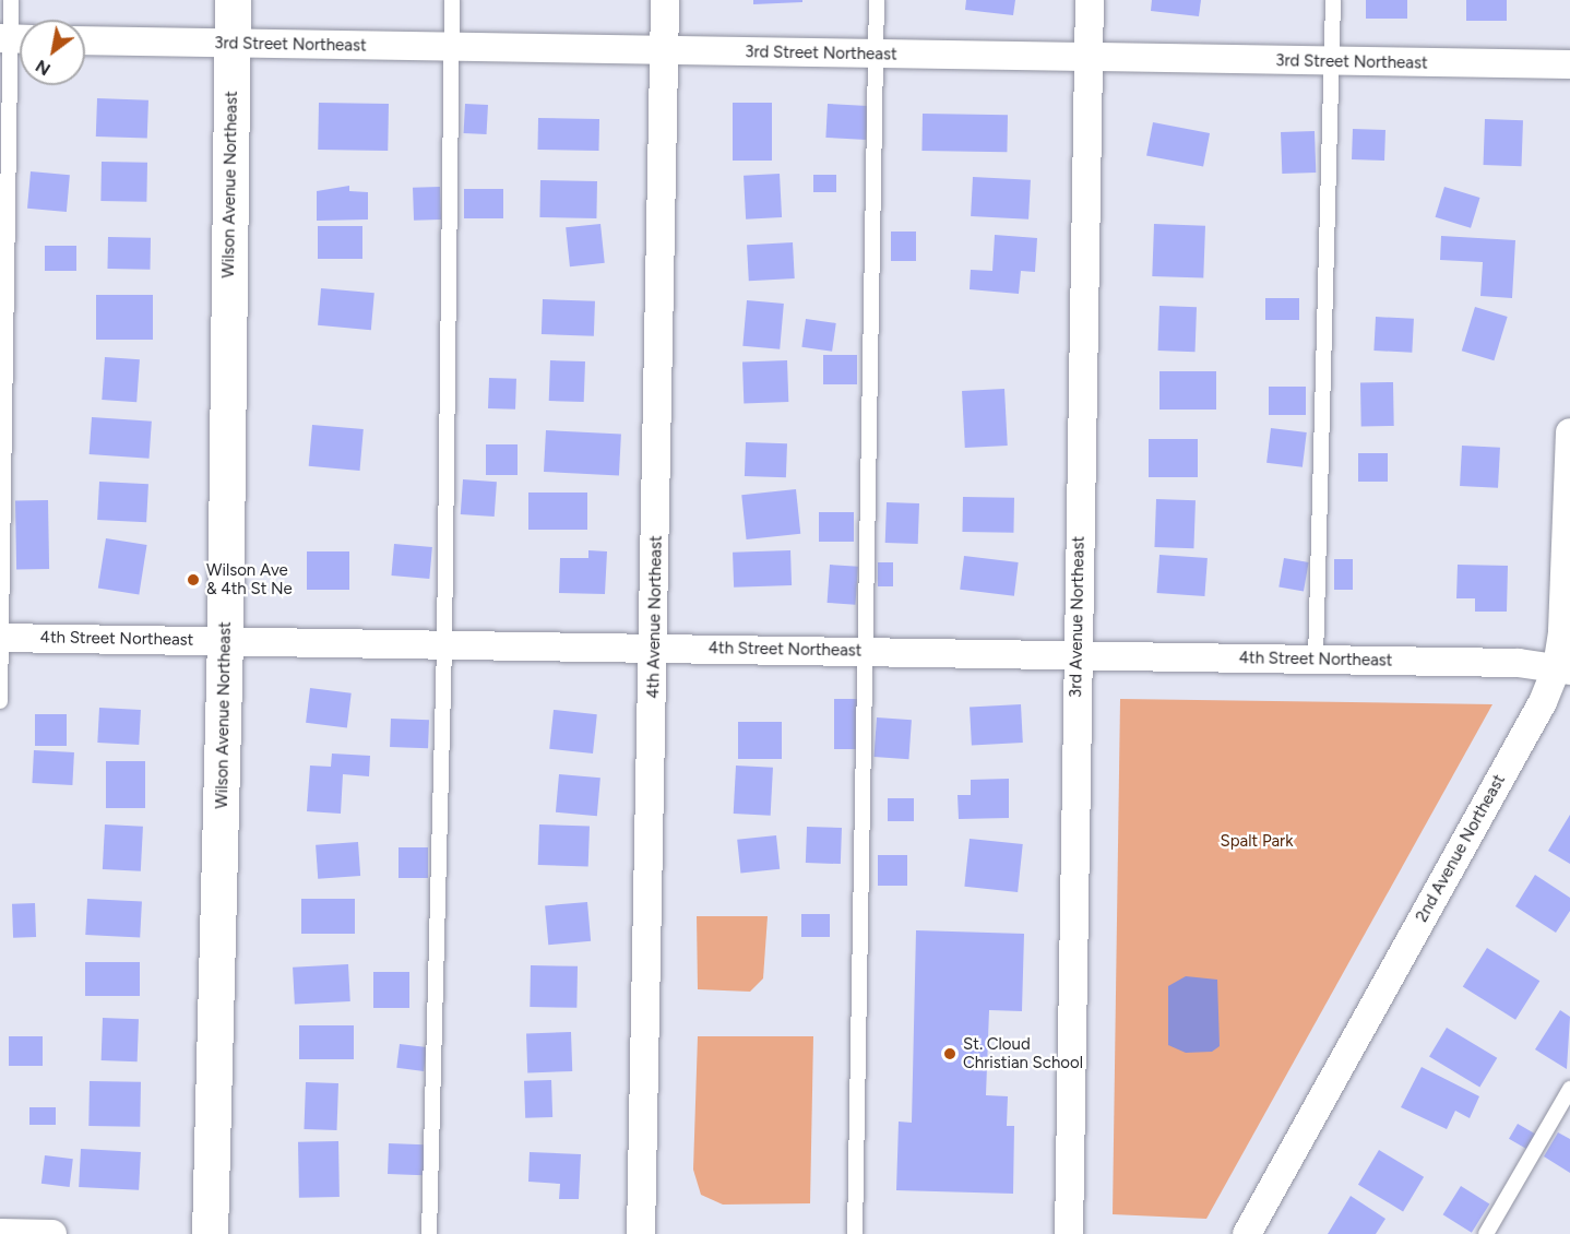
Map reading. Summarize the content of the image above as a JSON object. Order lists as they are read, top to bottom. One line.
{"streets":{"street":["3rd Street Northeast","Wilson Avenue Northeast","4th Avenue Northeast","3rd Avenue Northeast","4th Street Northeast","2nd Avenue Northeast"]},"crossings":[["3rd Street Northeast","Wilson Avenue Northeast"],["3rd Street Northeast","4th Avenue Northeast"],["3rd Street Northeast","3rd Avenue Northeast"],["Wilson Avenue Northeast","4th Street Northeast"],["4th Avenue Northeast","4th Street Northeast"],["3rd Avenue Northeast","4th Street Northeast"],["4th Street Northeast","2nd Avenue Northeast"]],"parks":["Spalt Park"],"places":["Wilson Ave & 4th St Ne","St. Cloud Christian School"],"north":"bottom left"}
